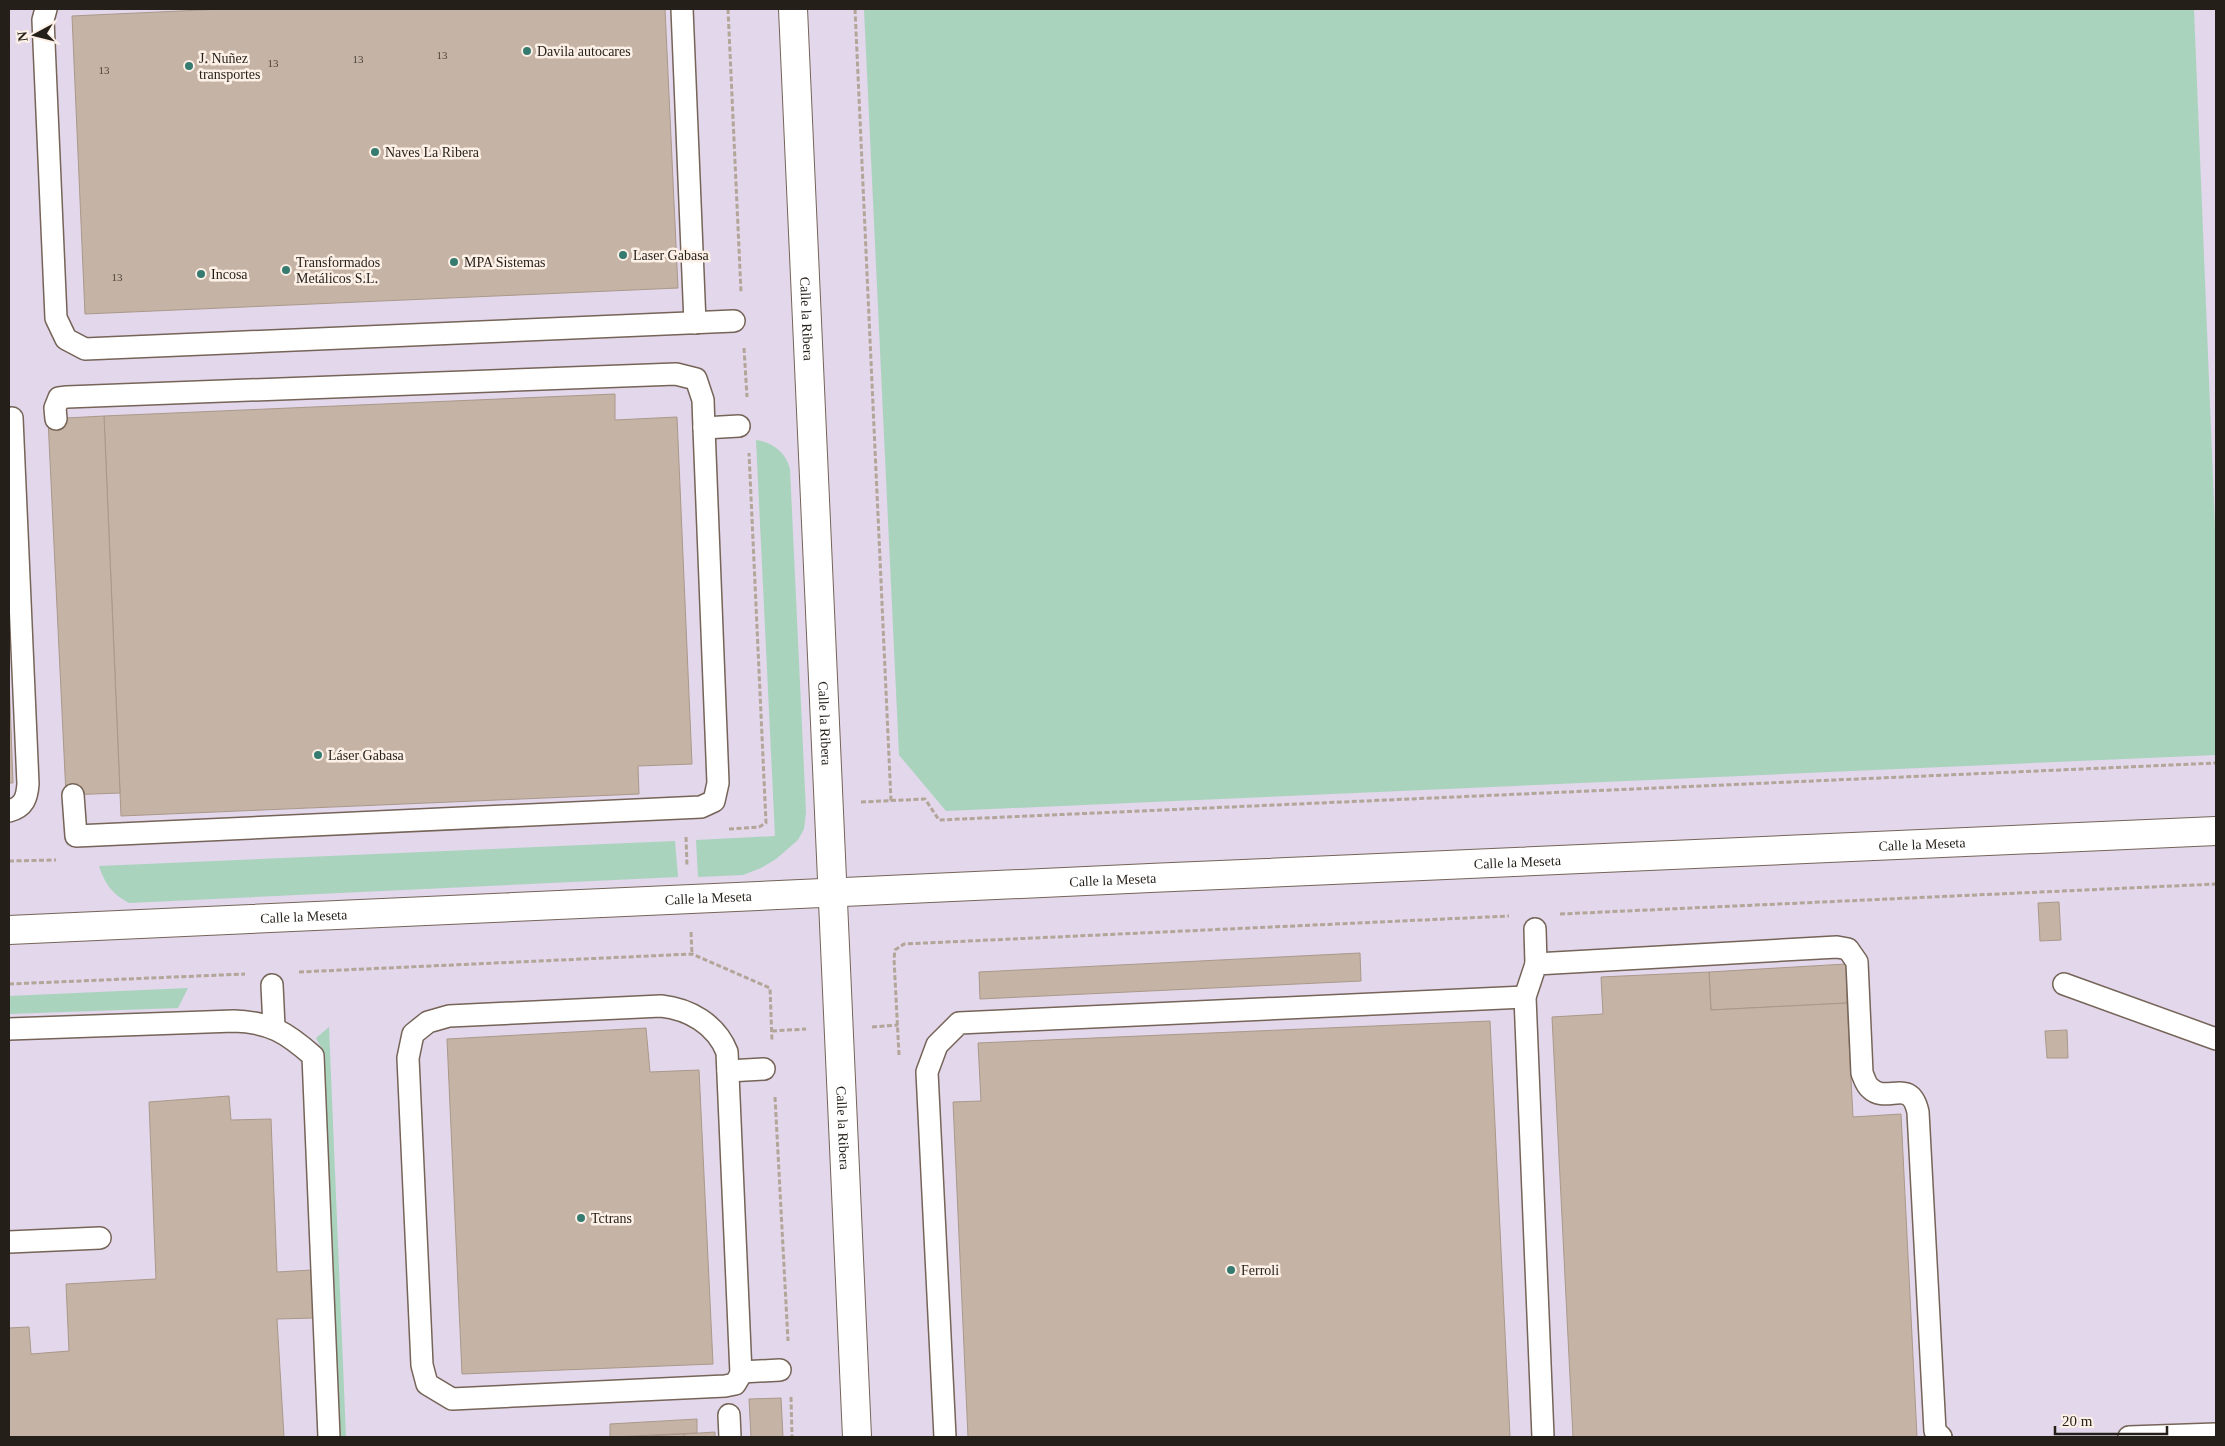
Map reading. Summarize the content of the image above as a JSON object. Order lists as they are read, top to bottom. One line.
{"streets":{"street":["Calle la Ribera","Calle la Meseta"]},"crossings":[["Calle la Ribera","Calle la Meseta"]],"places":["Davila autocares","J. Nuñez transportes","Naves La Ribera","Laser Gabasa","MPA Sistemas","Transformados Metálicos S.L.","Incosa","Láser Gabasa","Tctrans","Ferroli"],"house_numbers":["13","13","13","13","13"],"scale_bar":"20 m","north":"left"}
